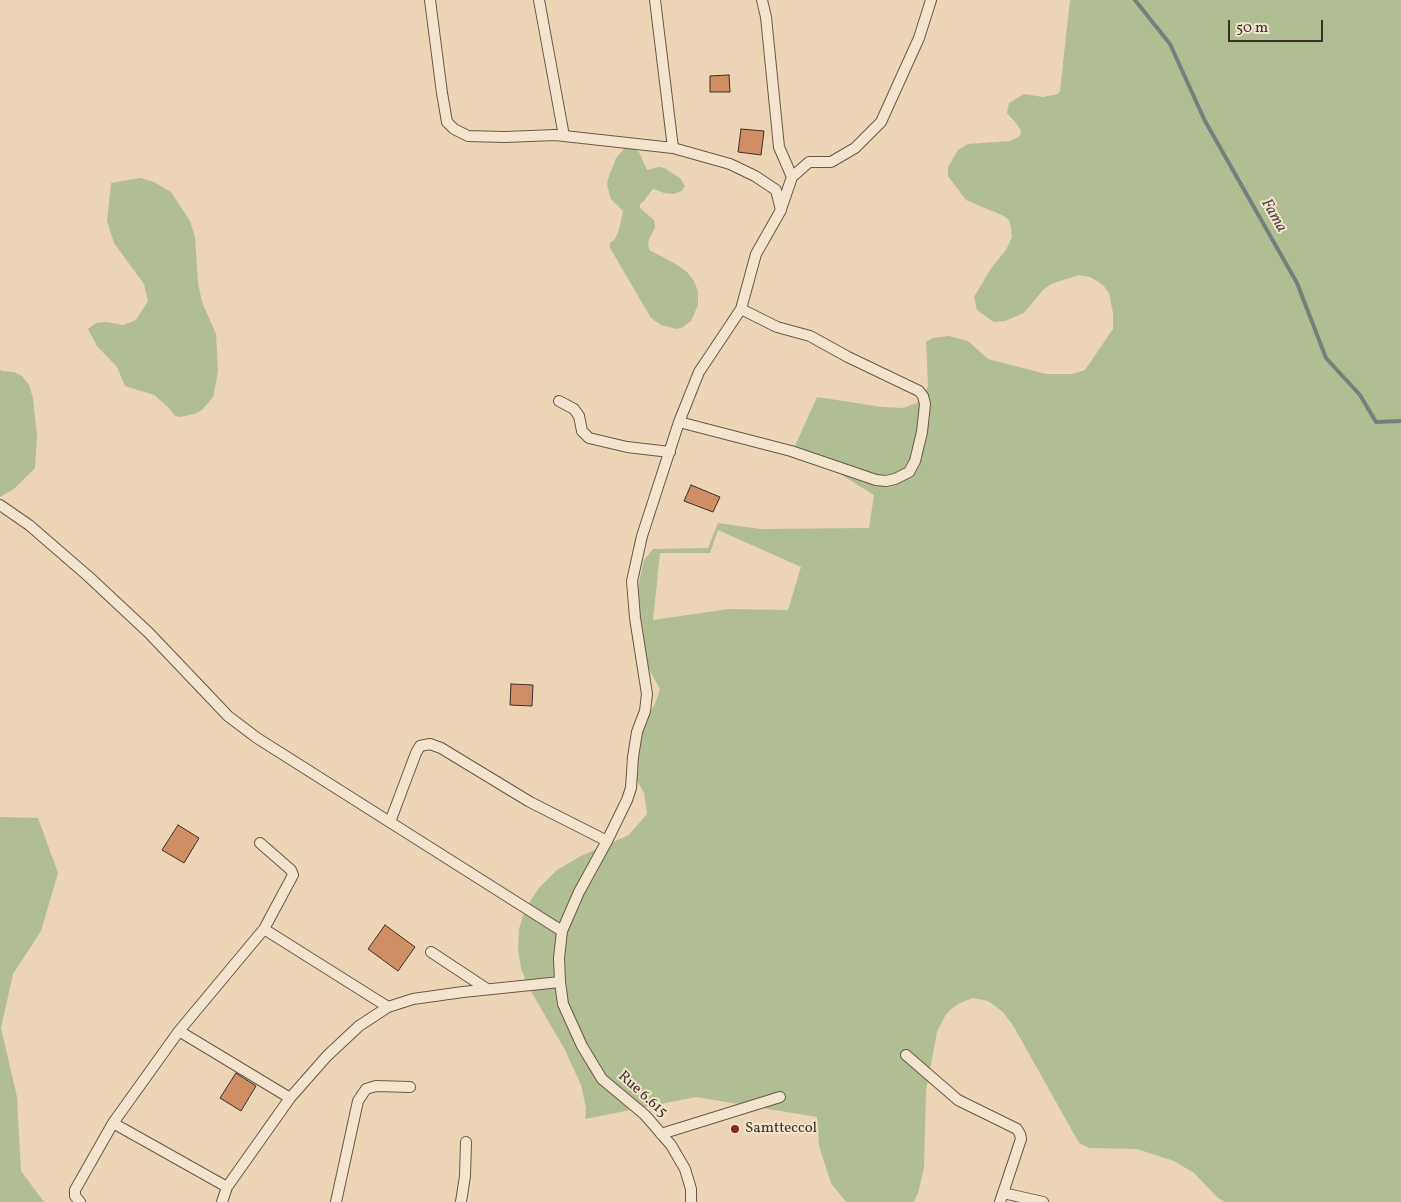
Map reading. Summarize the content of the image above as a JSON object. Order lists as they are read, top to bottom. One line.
{"streets":{"street":["Rue 6.615"]},"water":["Fama"],"places":["Samtteccol"],"scale_bar":"50 m"}
